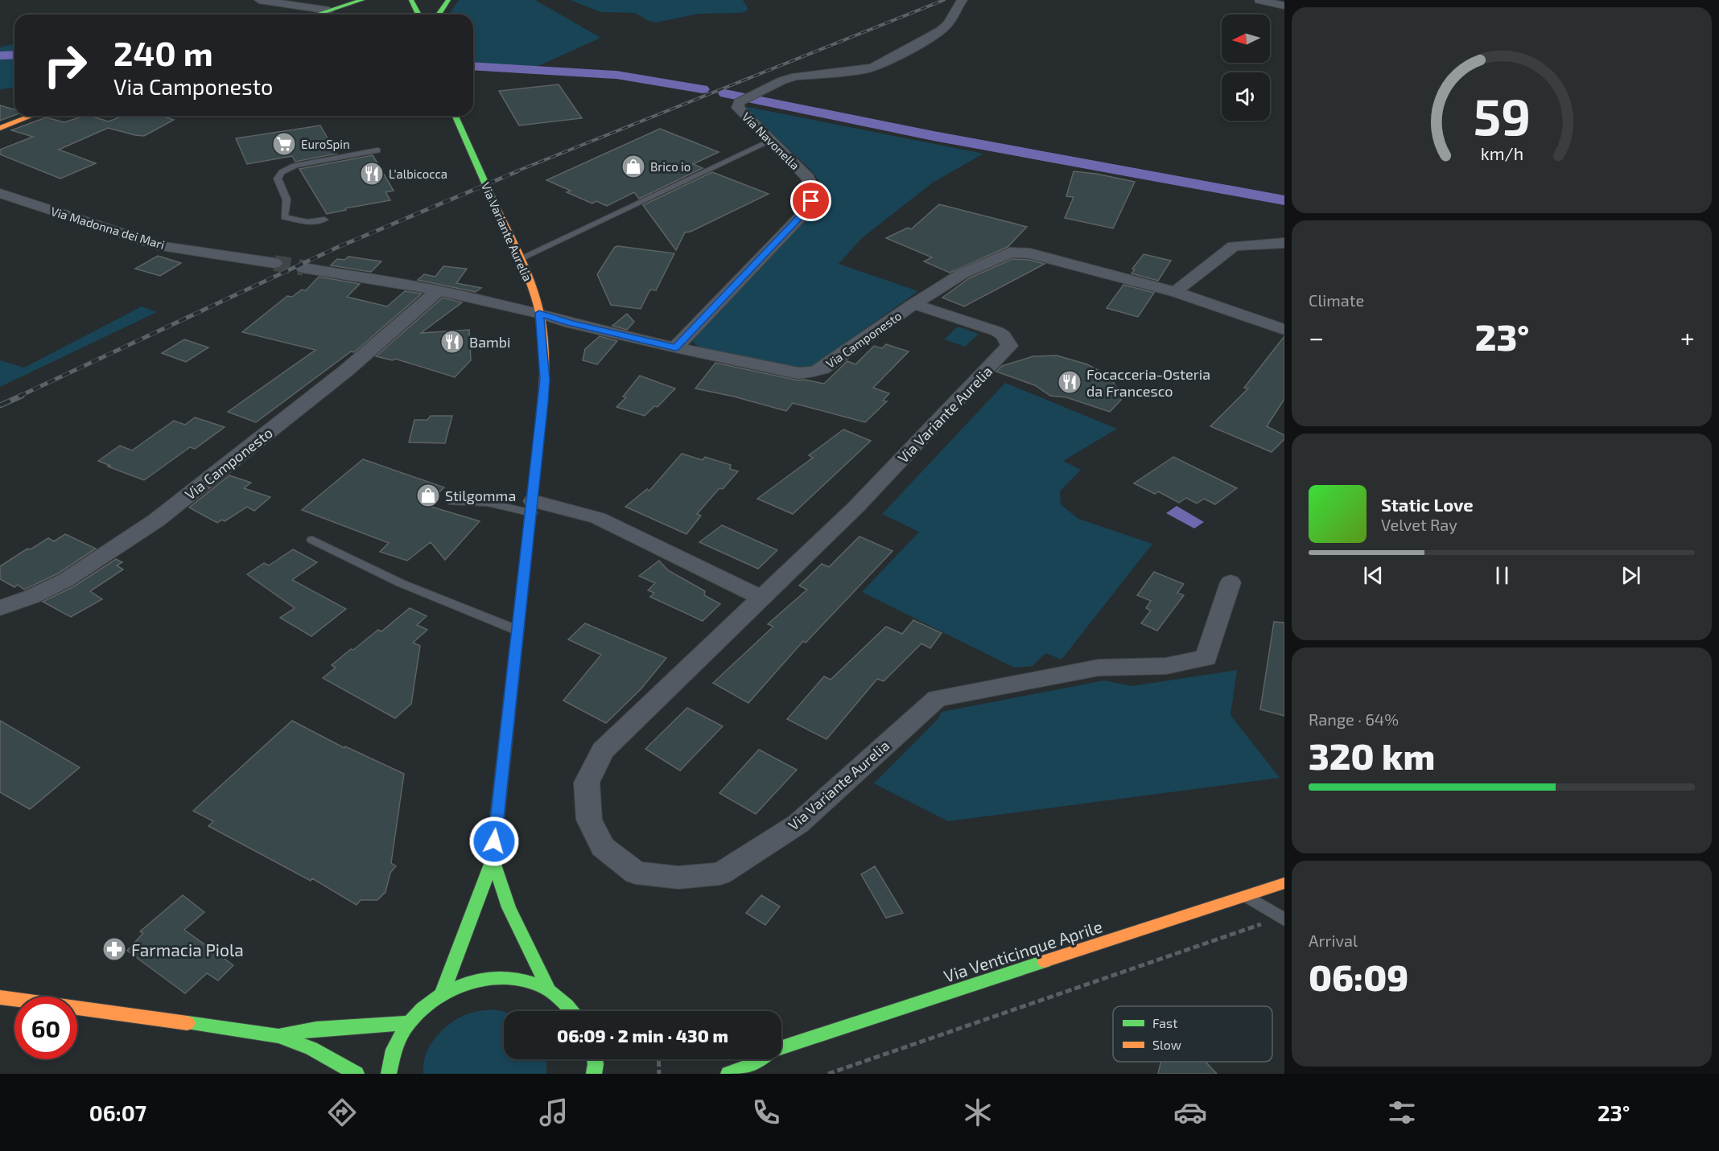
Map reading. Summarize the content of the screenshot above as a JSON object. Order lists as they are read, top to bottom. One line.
{"streets":{"main road":["Via Variante Aurelia","Via Venticinque Aprile"],"street":["Via Navonella","Via Madonna dei Mari","Via Camponesto"]},"crossings":[["Via Navonella","Via Camponesto"],["Via Variante Aurelia","Via Camponesto"]],"places":{"supermarket":["EuroSpin"],"shop":["Brico io","Stilgomma"],"restaurant":["L'albicocca","Bambi","Focacceria-Osteria da Francesco"],"pharmacy":["Farmacia Piola"]},"legend":["Fast","Slow"],"north":"left","page":{"turn":["240 m","Via Camponesto"],"tile":["Climate",["Range · 64%","320 km"],["Arrival","06:09"]],"heat":["−","23°","+"],"song":["Static Love","Velvet Ray"],"limit":"60","trip":"06:09 · 2 min · 430 m","tabs":["06:07","23°"],"gauge":["59","km/h"]}}
